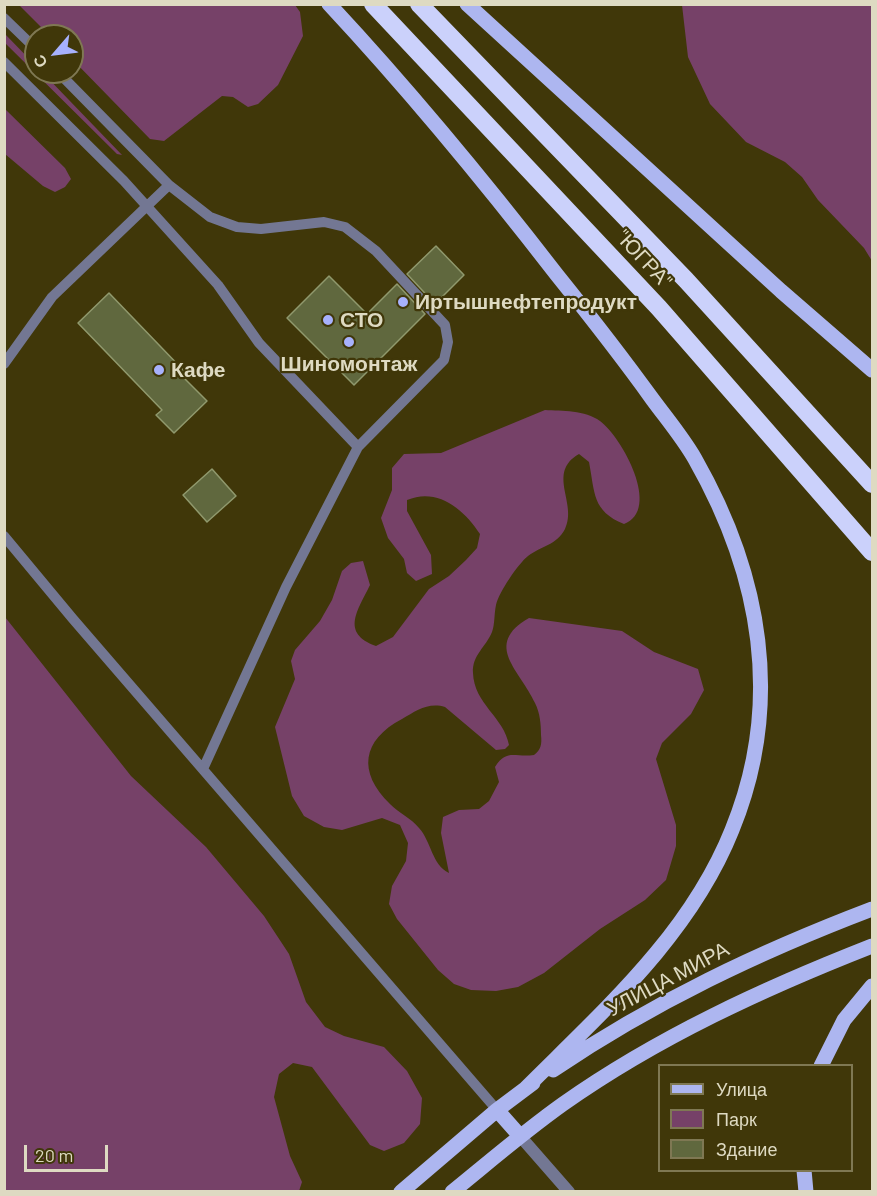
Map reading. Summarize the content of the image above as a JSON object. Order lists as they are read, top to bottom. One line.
{"streets":{"highway":["\"ЮГРА\""],"main road":["УЛИЦА МИРА"]},"places":["Иртышнефтепродукт","СТО","Шиномонтаж","Кафе"],"legend":["Улица","Парк","Здание"],"scale_bar":"20 m","north":"bottom left"}
